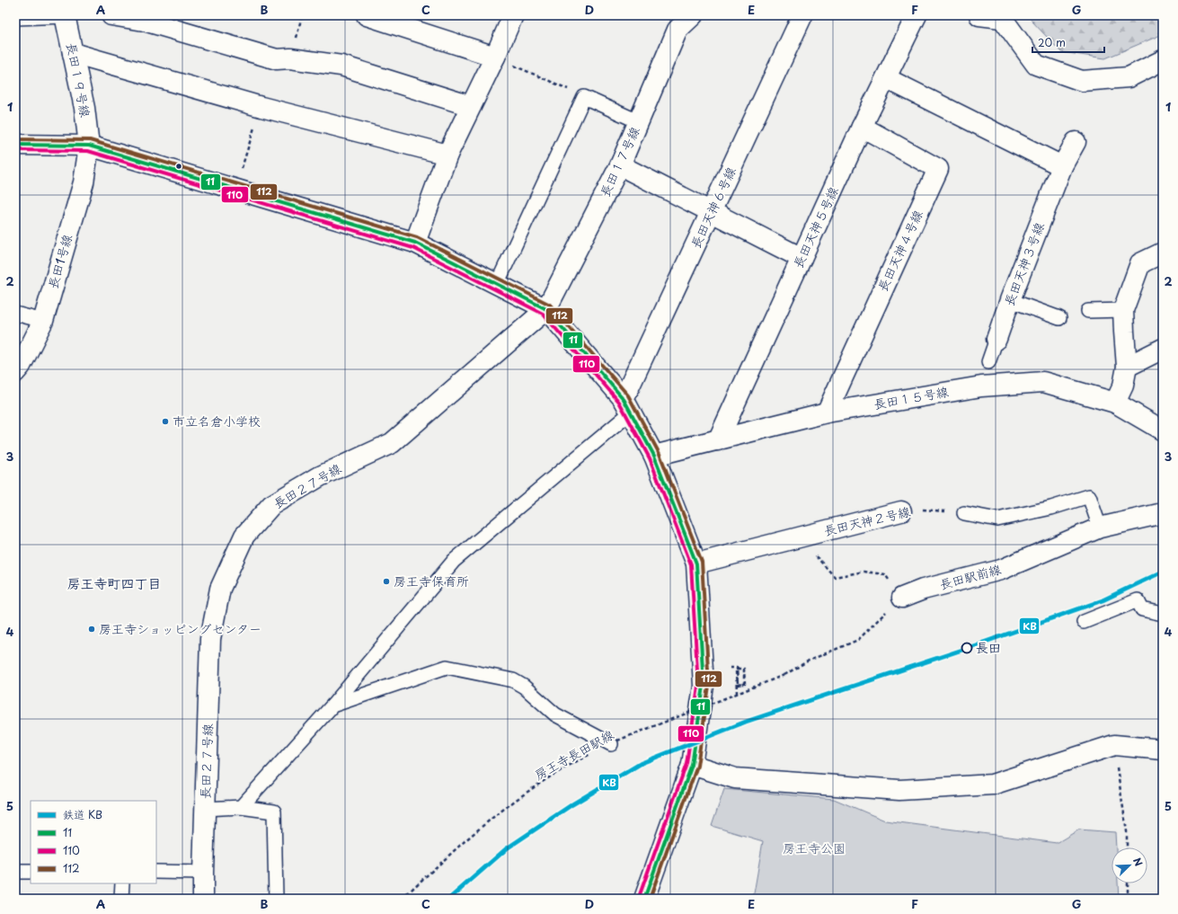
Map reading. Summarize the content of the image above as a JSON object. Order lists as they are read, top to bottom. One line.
{"streets":{"street":["長田１９号線","長田１７号線","長田天神６号線","長田天神５号線","長田天神４号線","長田1号線","長田天神３号線","長田１５号線","長田２７号線","長田天神２号線","長田駅前線"],"path":["房王寺長田駅線"]},"crossings":[["長田１９号線","長田1号線"],["長田１７号線","長田２７号線"],["長田天神５号線","長田天神４号線"],["長田天神５号線","長田１５号線"],["長田天神４号線","長田１５号線"],["長田駅前線","房王寺長田駅線"]],"districts":["房王寺町四丁目"],"parks":["房王寺公園"],"places":["市立名倉小学校","房王寺保育所","房王寺ショッピングセンター","長田"],"lines":["transit line 112","transit line 11","transit line 110","rail line KB"],"legend":["鉄道 KB","11","110","112"],"scale_bar":"20 m","north":"top right","grid":{"columns":["A","B","C","D","E","F","G"],"rows":["1","2","3","4","5"]}}
